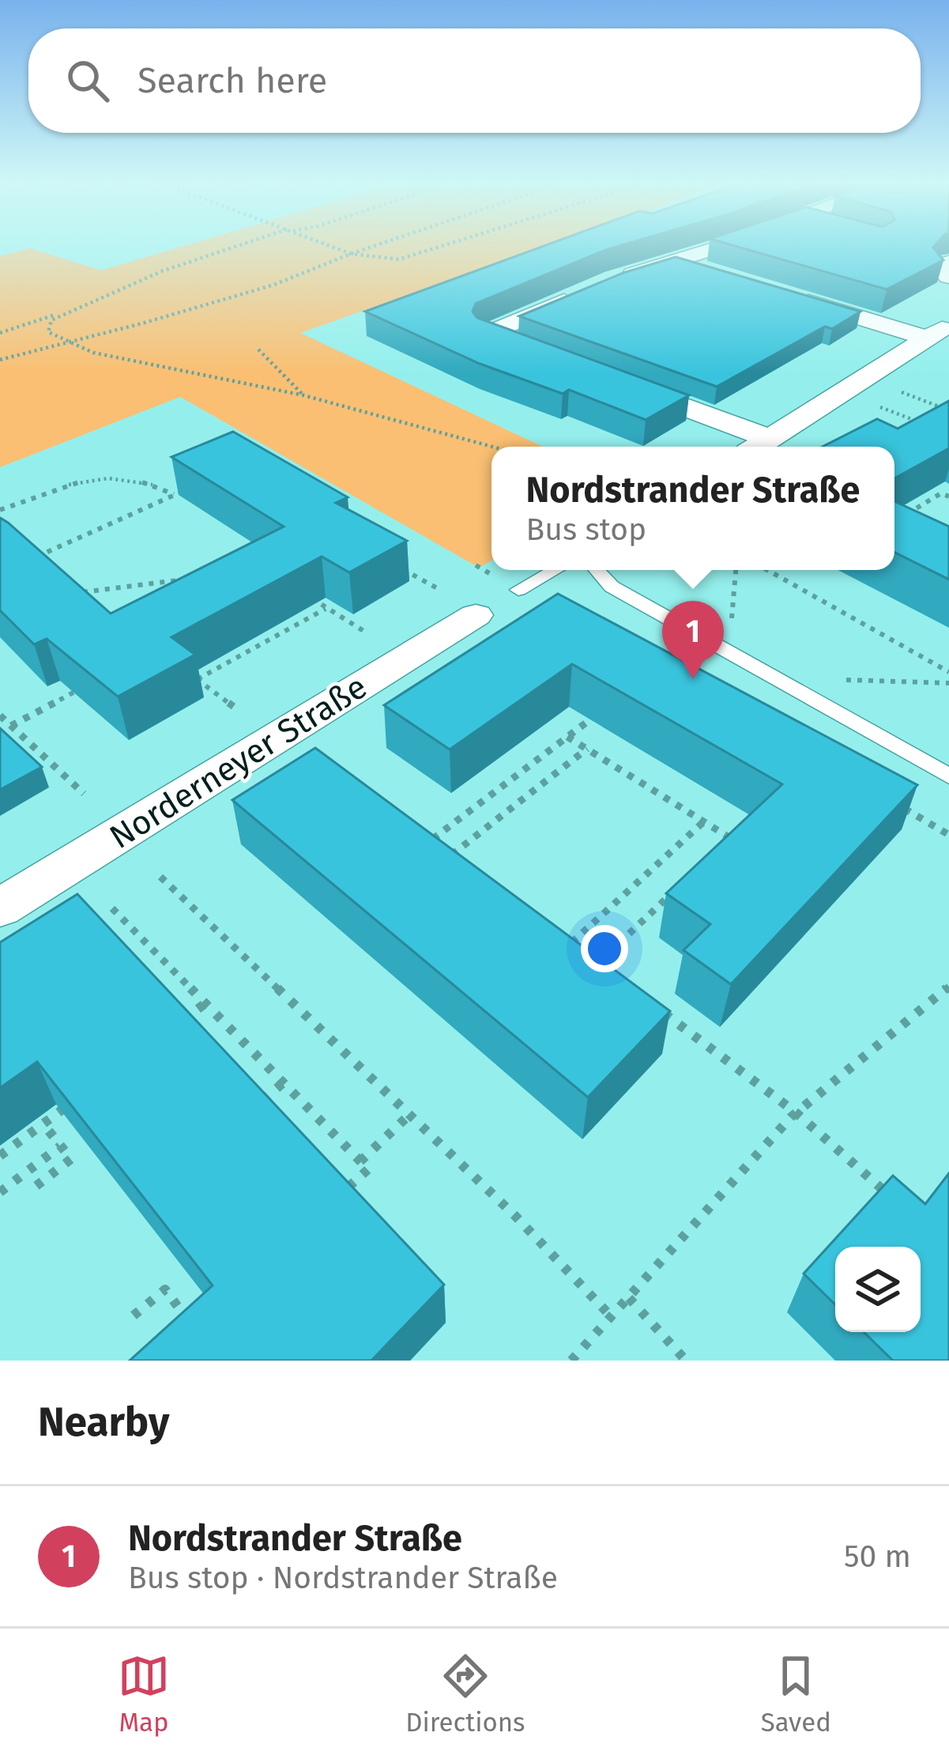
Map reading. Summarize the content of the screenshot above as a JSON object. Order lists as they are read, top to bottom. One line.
{"streets":{"street":["Norderneyer Straße"]},"page":{"search":"Search here","popup":["Nordstrander Straße","Bus stop"],"pins":"1","heading":"Nearby","list":[{"mark":"1","name":"Nordstrander Straße","note":"Bus stop · Nordstrander Straße","value":"50 m"}],"nav":["Map","Directions","Saved"]}}
